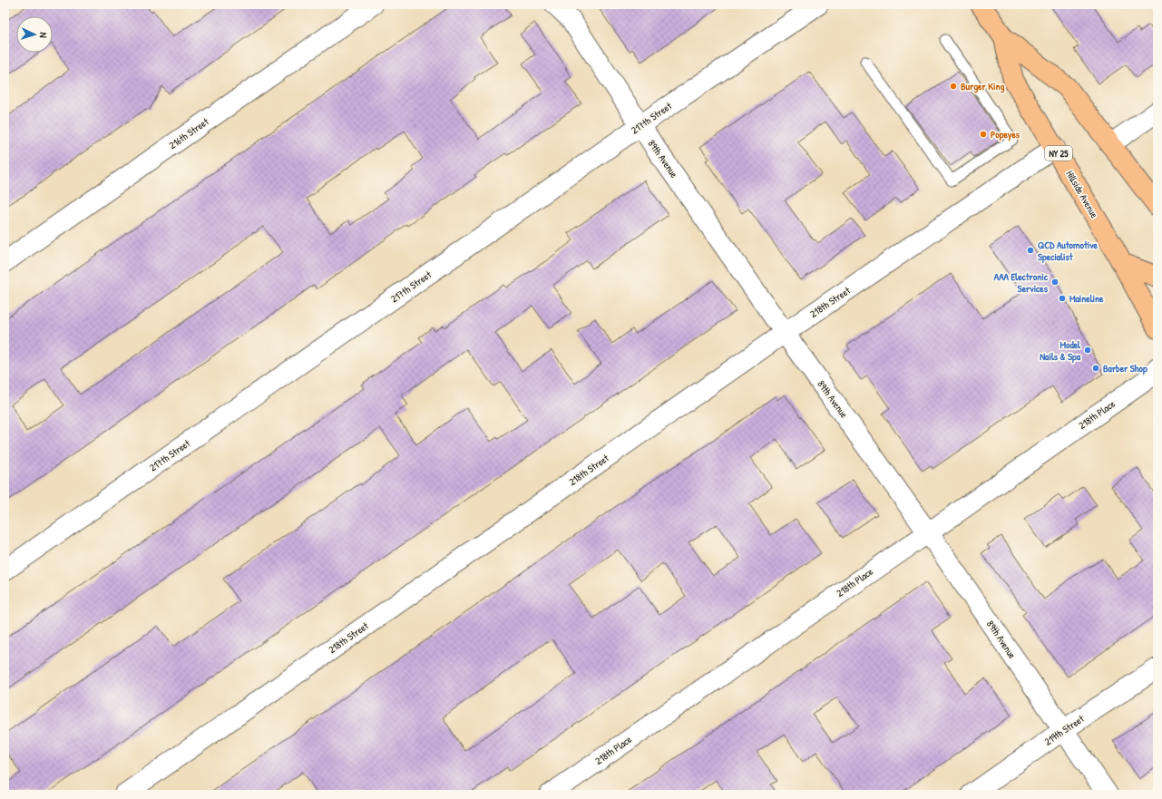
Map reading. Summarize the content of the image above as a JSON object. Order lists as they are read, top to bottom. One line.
{"streets":{"main road":["NY 25","Hillside Avenue"],"street":["217th Street","216th Street","89th Avenue","218th Street","218th Place","219th Street"]},"crossings":[["217th Street","89th Avenue"],["89th Avenue","218th Street"],["89th Avenue","218th Place"],["89th Avenue","219th Street"],["Hillside Avenue","218th Street"]],"places":["Burger King","Popeyes","QCD Automotive Specialist","AAA Electronic Services","Maineline","Model Nails & Spa","Barber Shop"],"north":"right"}
